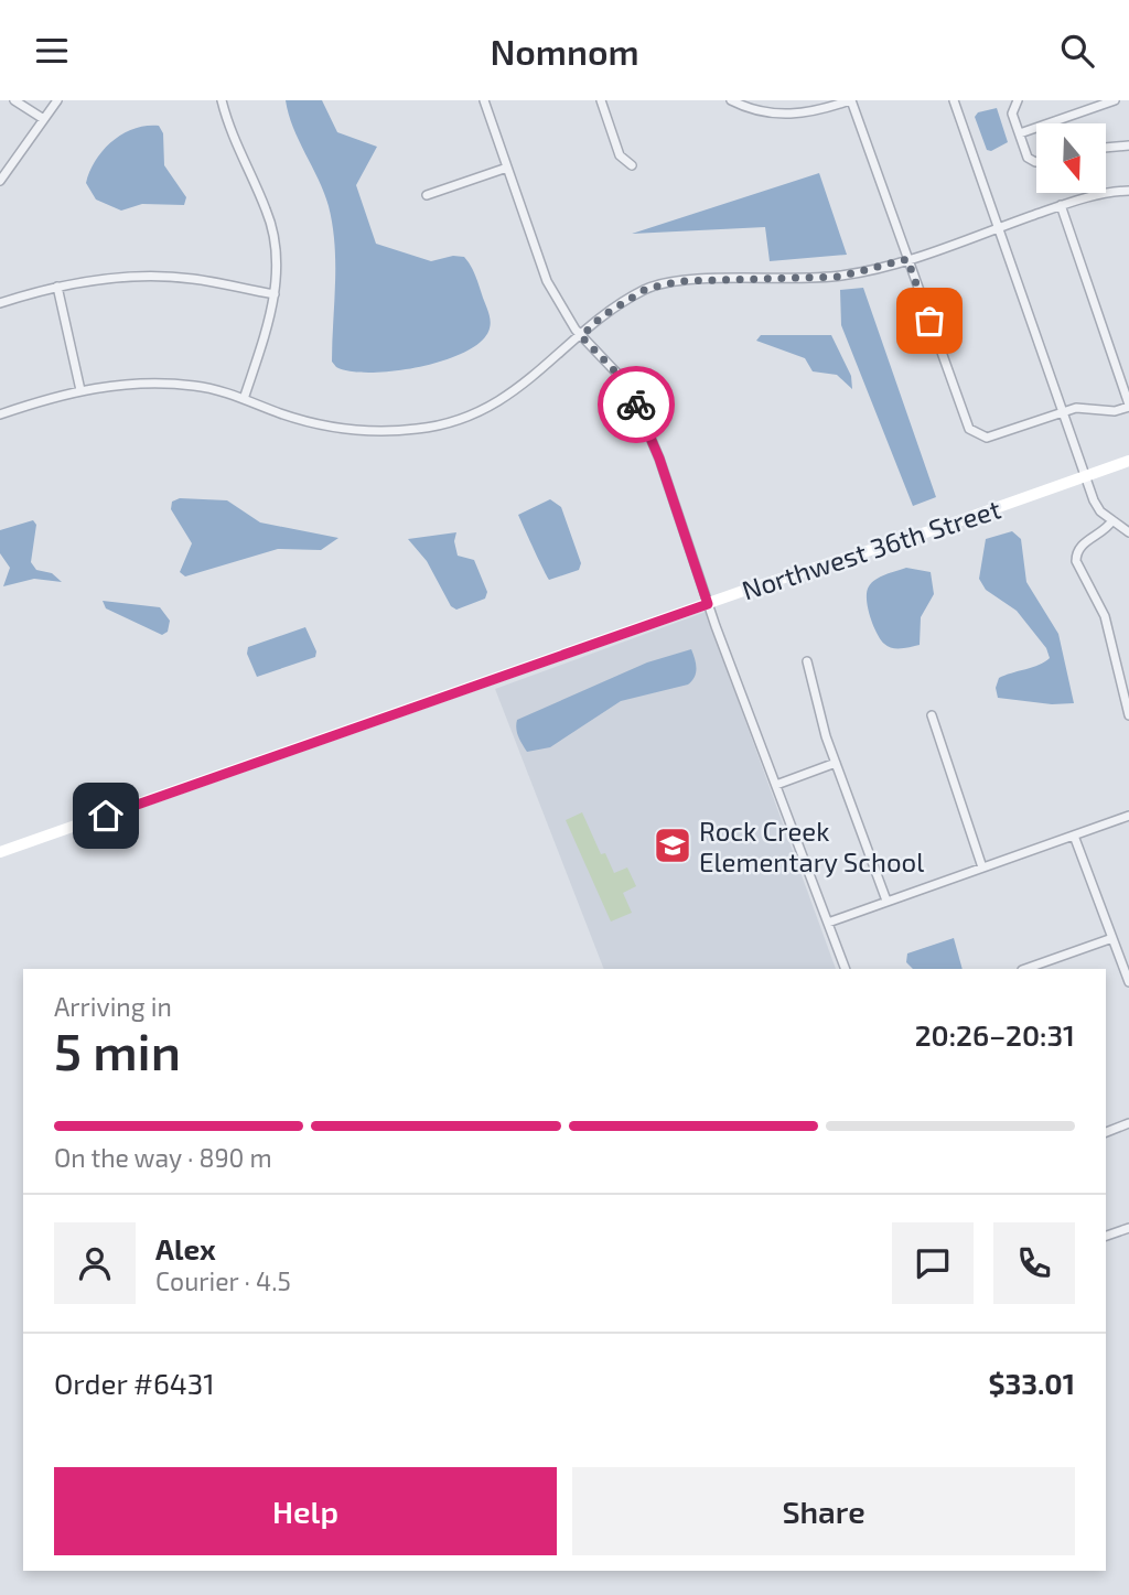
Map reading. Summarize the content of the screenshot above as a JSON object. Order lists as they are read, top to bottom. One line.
{"streets":{"main road":["Northwest 36th Street"]},"places":{"school or university":["Rock Creek Elementary School"]},"north":"bottom","page":{"header":"Nomnom","heading":["5 min","Arriving in","20:26–20:31"],"panel":["Alex","Courier · 4.5","Order #6431","$33.01"],"bar":"On the way · 890 m","buttons":["Help","Share"]}}
